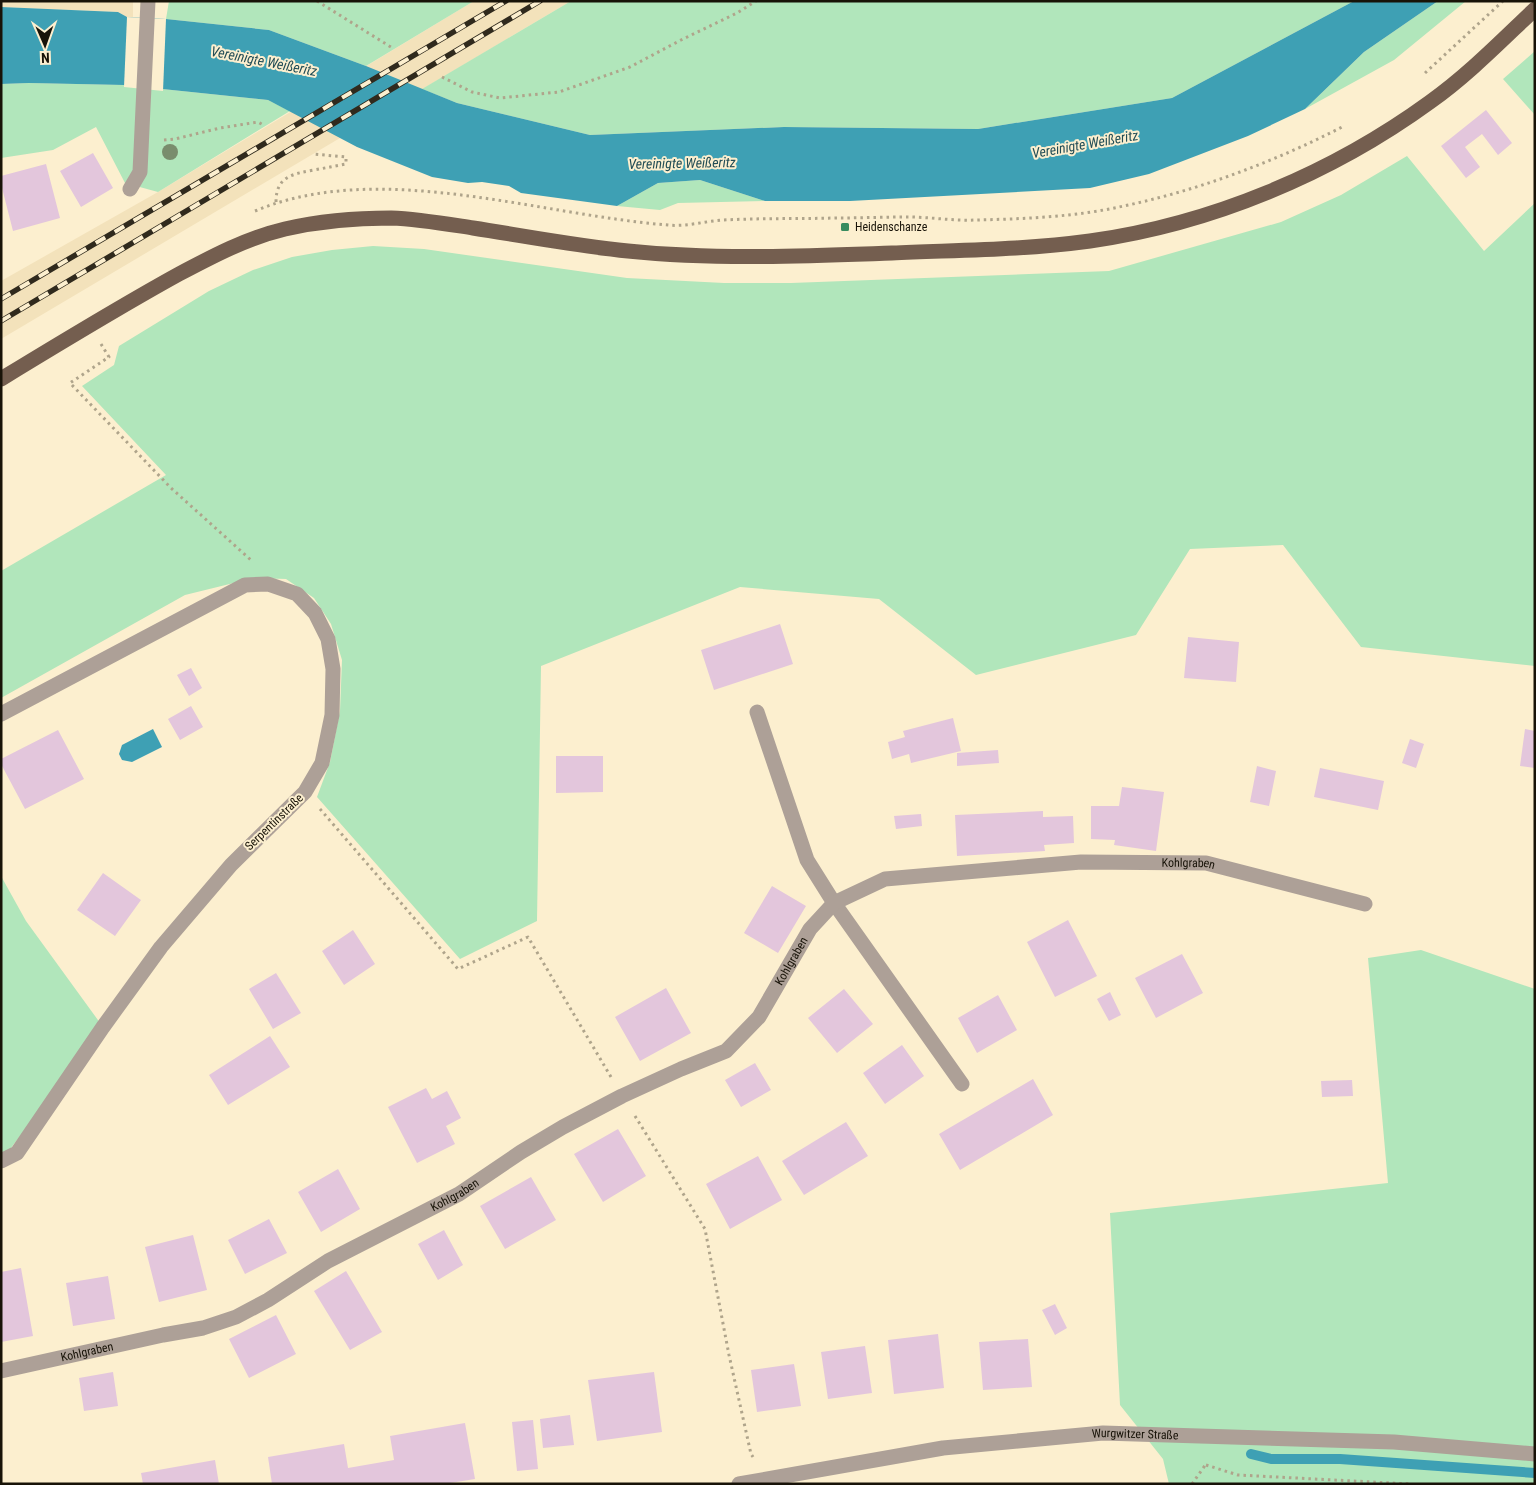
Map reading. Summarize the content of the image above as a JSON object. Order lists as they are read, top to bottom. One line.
{"streets":{"street":["Serpentinstraße","Kohlgraben","Wurgwitzer Straße"]},"water":["Vereinigte Weißeritz"],"places":{"transit":["Heidenschanze"]},"north":"bottom"}
